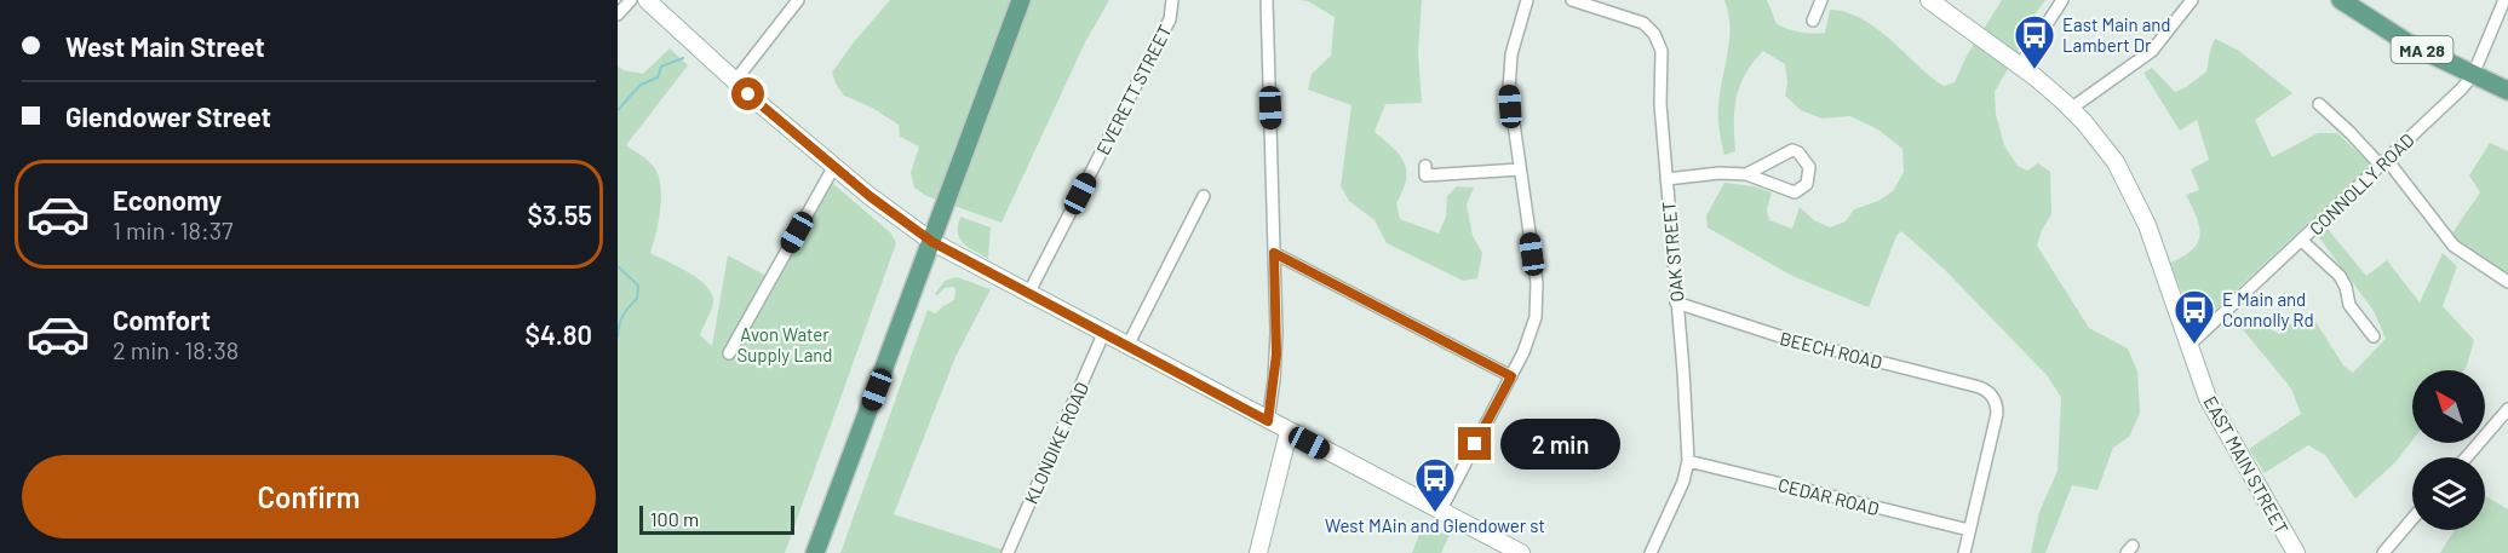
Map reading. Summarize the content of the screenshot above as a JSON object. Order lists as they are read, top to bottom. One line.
{"streets":{"main road":["MA 28","EAST MAIN STREET"],"street":["EVERETT STREET","CONNOLLY ROAD","OAK STREET","BEECH ROAD","KLONDIKE ROAD","CEDAR ROAD"]},"crossings":[["MA 28","CONNOLLY ROAD"],["CONNOLLY ROAD","EAST MAIN STREET"],["OAK STREET","BEECH ROAD"],["OAK STREET","CEDAR ROAD"],["BEECH ROAD","CEDAR ROAD"]],"parks":["Avon Water Supply Land"],"places":{"bus stop":["East Main and Lambert Dr","E Main and Connolly Rd","West MAin and Glendower st"]},"scale_bar":"100 m","north":"top left","page":{"banner":["West Main Street","Glendower Street"],"list":[{"name":"Economy","note":"1 min · 18:37","value":"$3.55"},{"name":"Comfort","note":"2 min · 18:38","value":"$4.80"}],"bubble":"2 min","buttons":"Confirm","scale":"100 m"}}
